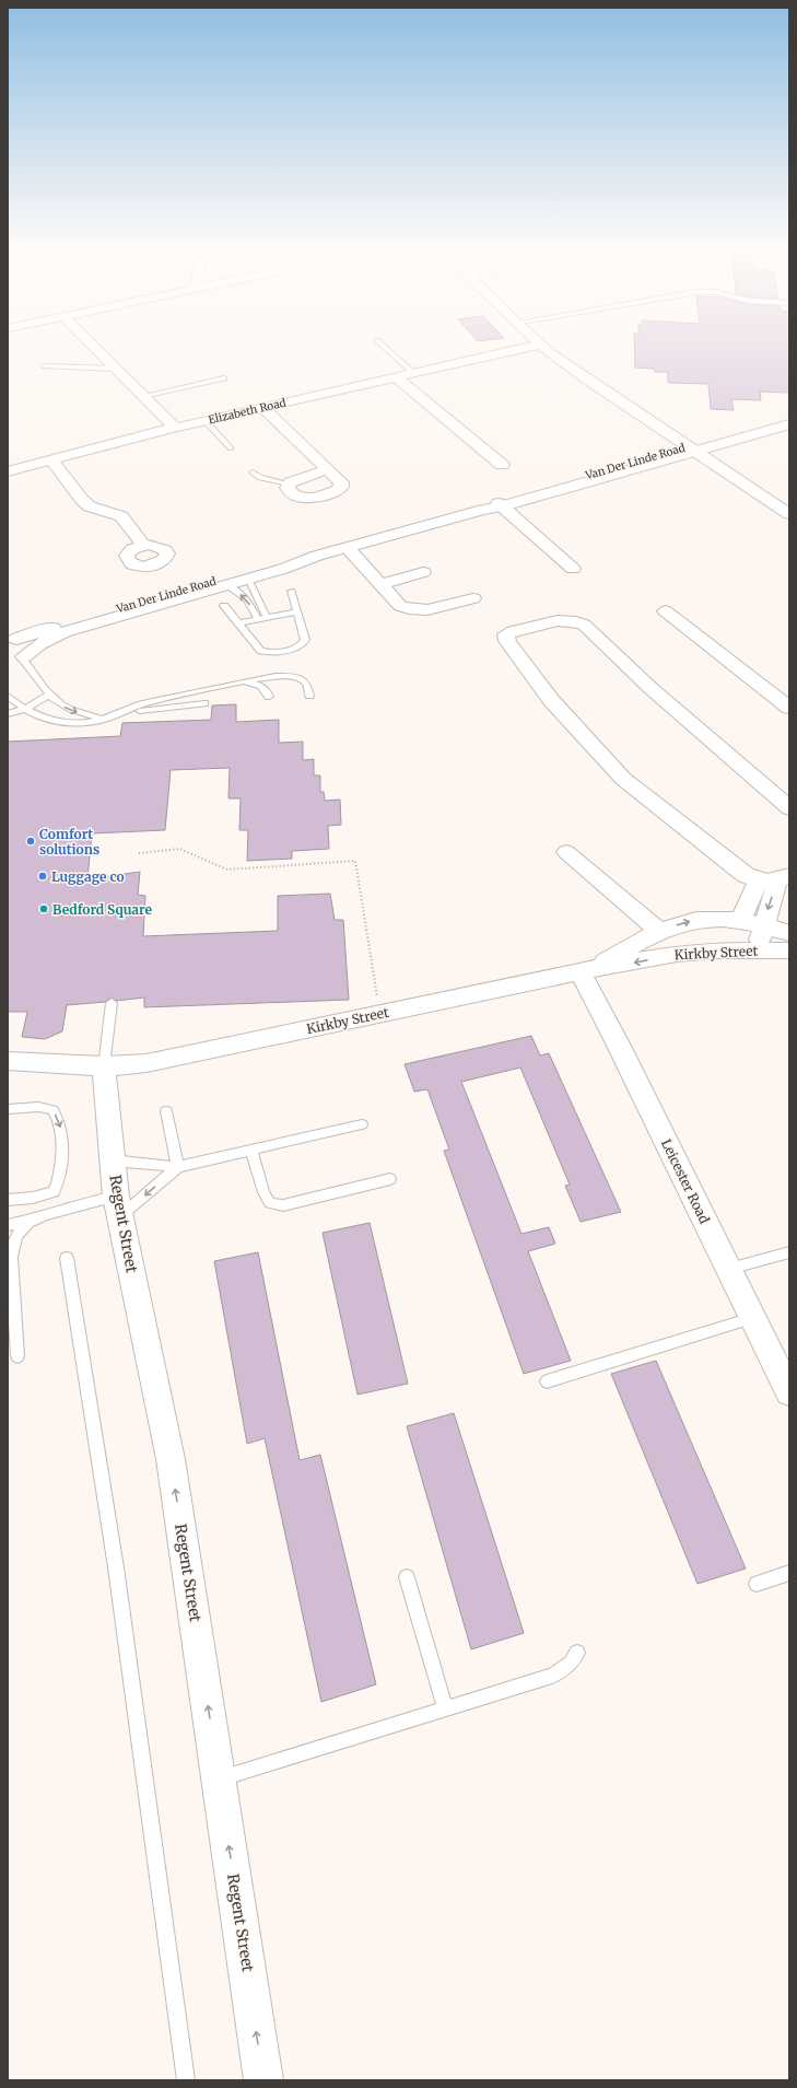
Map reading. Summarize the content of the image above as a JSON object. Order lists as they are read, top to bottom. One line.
{"streets":{"main road":["Van Der Linde Road"],"street":["Elizabeth Road","Kirkby Street","Leicester Road","Regent Street"]},"crossings":[["Kirkby Street","Leicester Road"],["Kirkby Street","Regent Street"]],"one_way":["Regent Street"],"places":["Comfort solutions","Luggage co","Bedford Square"]}
